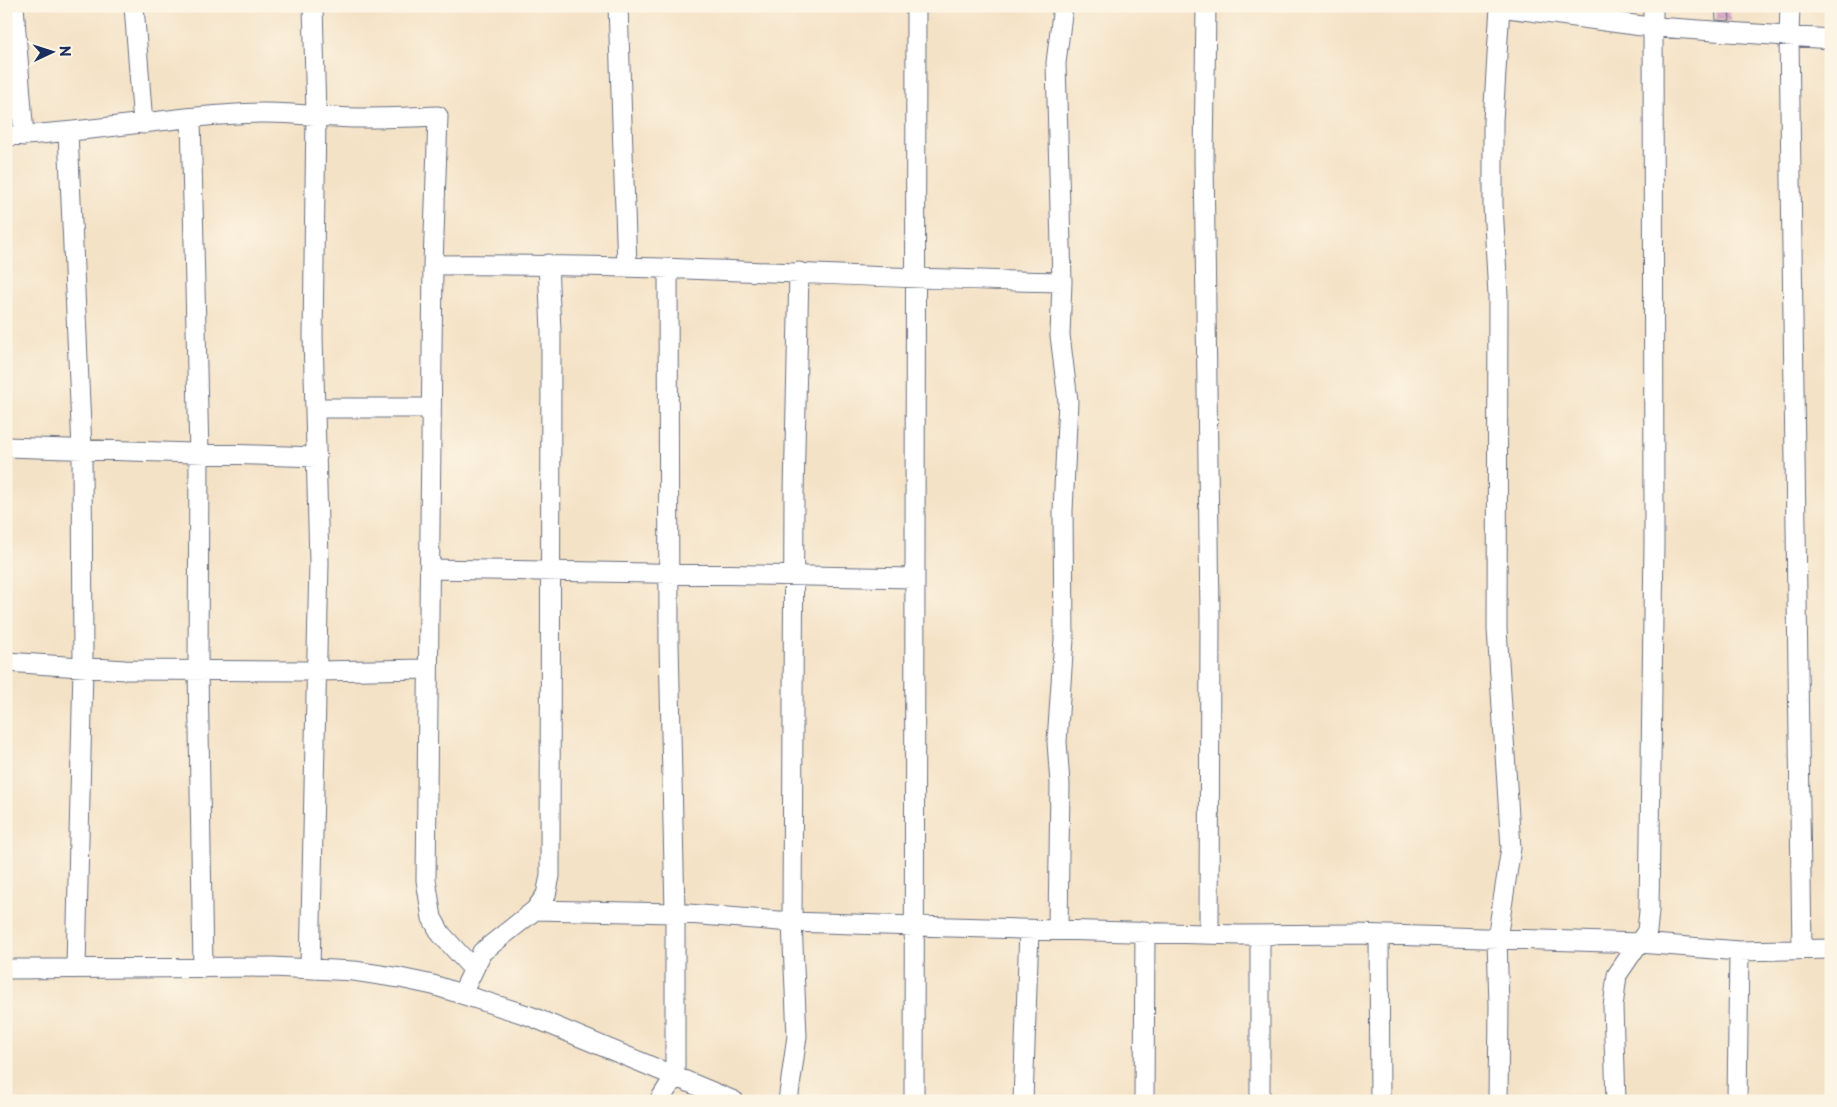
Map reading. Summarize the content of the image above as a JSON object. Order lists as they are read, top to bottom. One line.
{"north":"right"}
